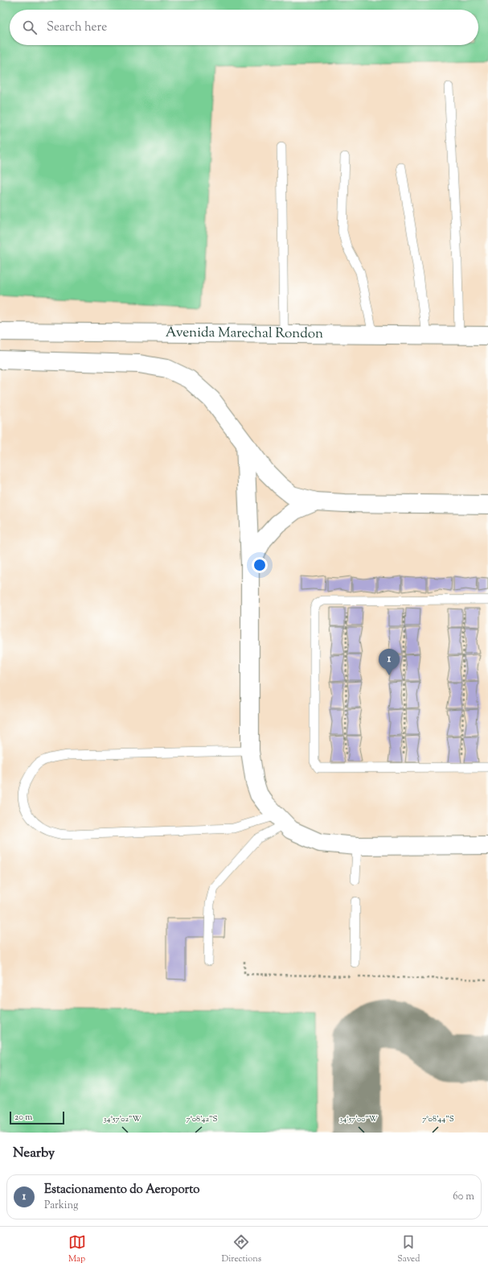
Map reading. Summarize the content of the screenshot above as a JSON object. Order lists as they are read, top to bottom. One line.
{"streets":{"main road":["Avenida Marechal Rondon"]},"scale_bar":"20 m","page":{"search":"Search here","pins":"1","scale":"20 m","heading":"Nearby","list":[{"mark":"1","name":"Estacionamento do Aeroporto","note":"Parking","value":"60 m"}],"nav":["Map","Directions","Saved"]},"coordinates":["34°57'02\"W","7°08'42\"S","34°57'00\"W","7°08'44\"S"]}
